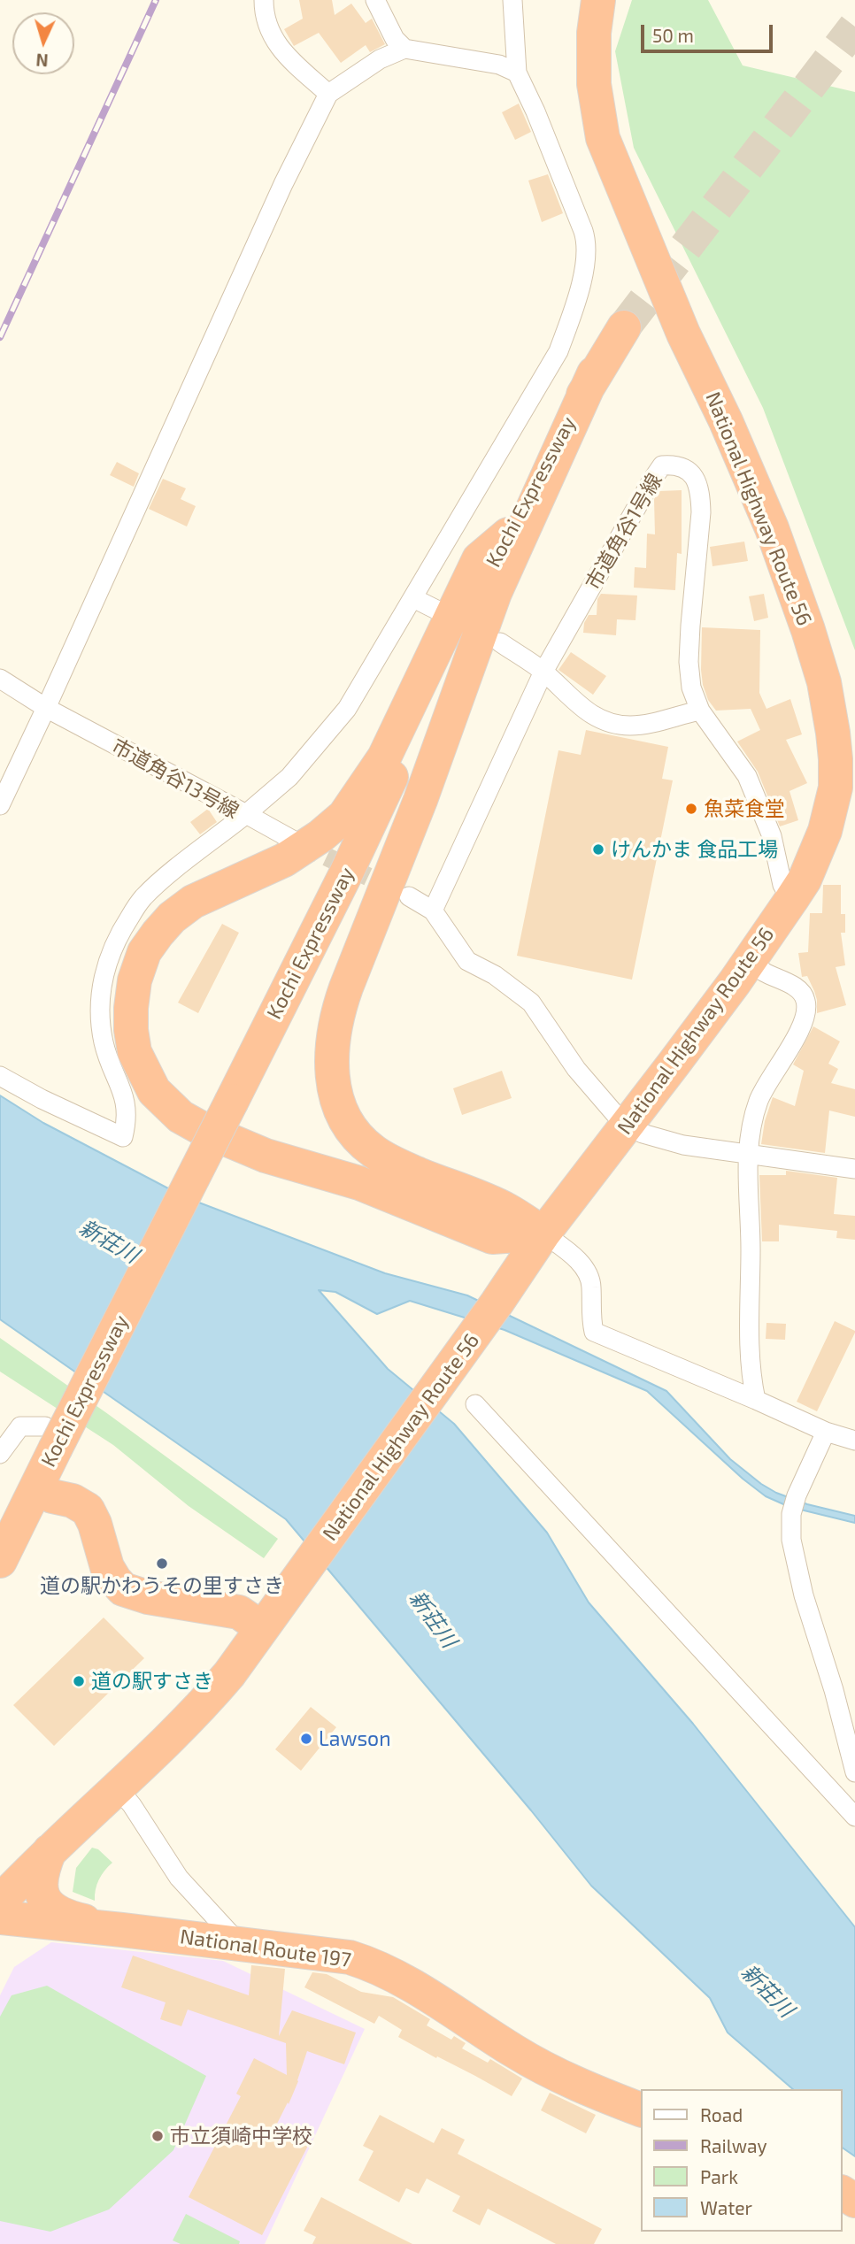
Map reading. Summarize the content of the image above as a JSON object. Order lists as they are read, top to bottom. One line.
{"streets":{"highway":["Kochi Expressway","National Highway Route 56","National Route 197"],"street":["市道角谷1号線","市道角谷13号線"]},"crossings":[["National Highway Route 56","市道角谷1号線"]],"water":["新荘川"],"places":["魚菜食堂","けんかま 食品工場","道の駅かわうその里すさき","道の駅すさき","Lawson","市立須崎中学校"],"legend":["Road","Railway","Park","Water"],"scale_bar":"50 m","north":"bottom"}
